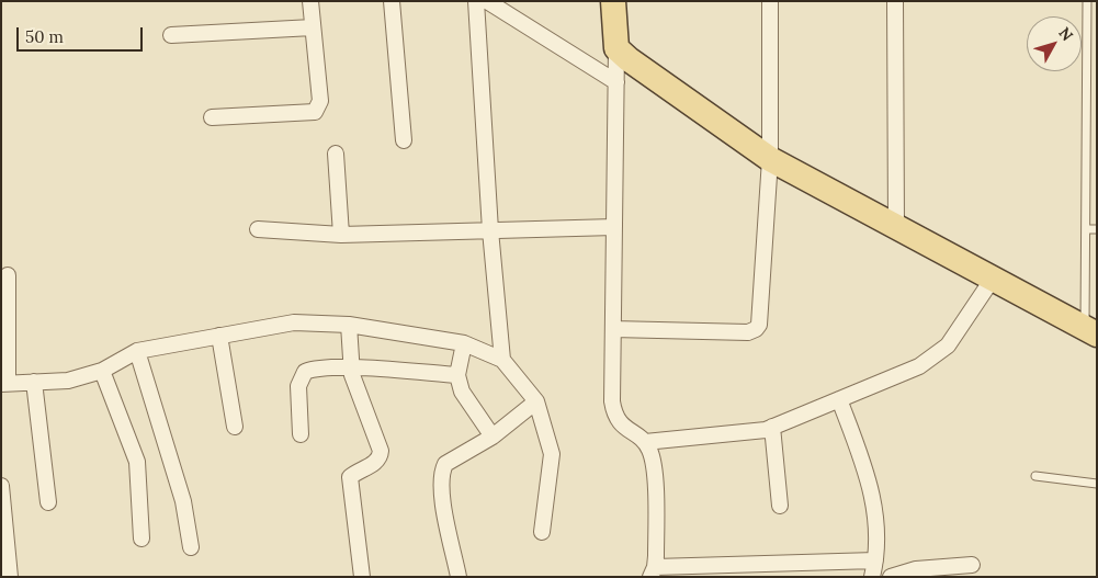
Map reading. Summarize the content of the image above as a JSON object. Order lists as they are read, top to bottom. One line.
{"scale_bar":"50 m","north":"top right"}
